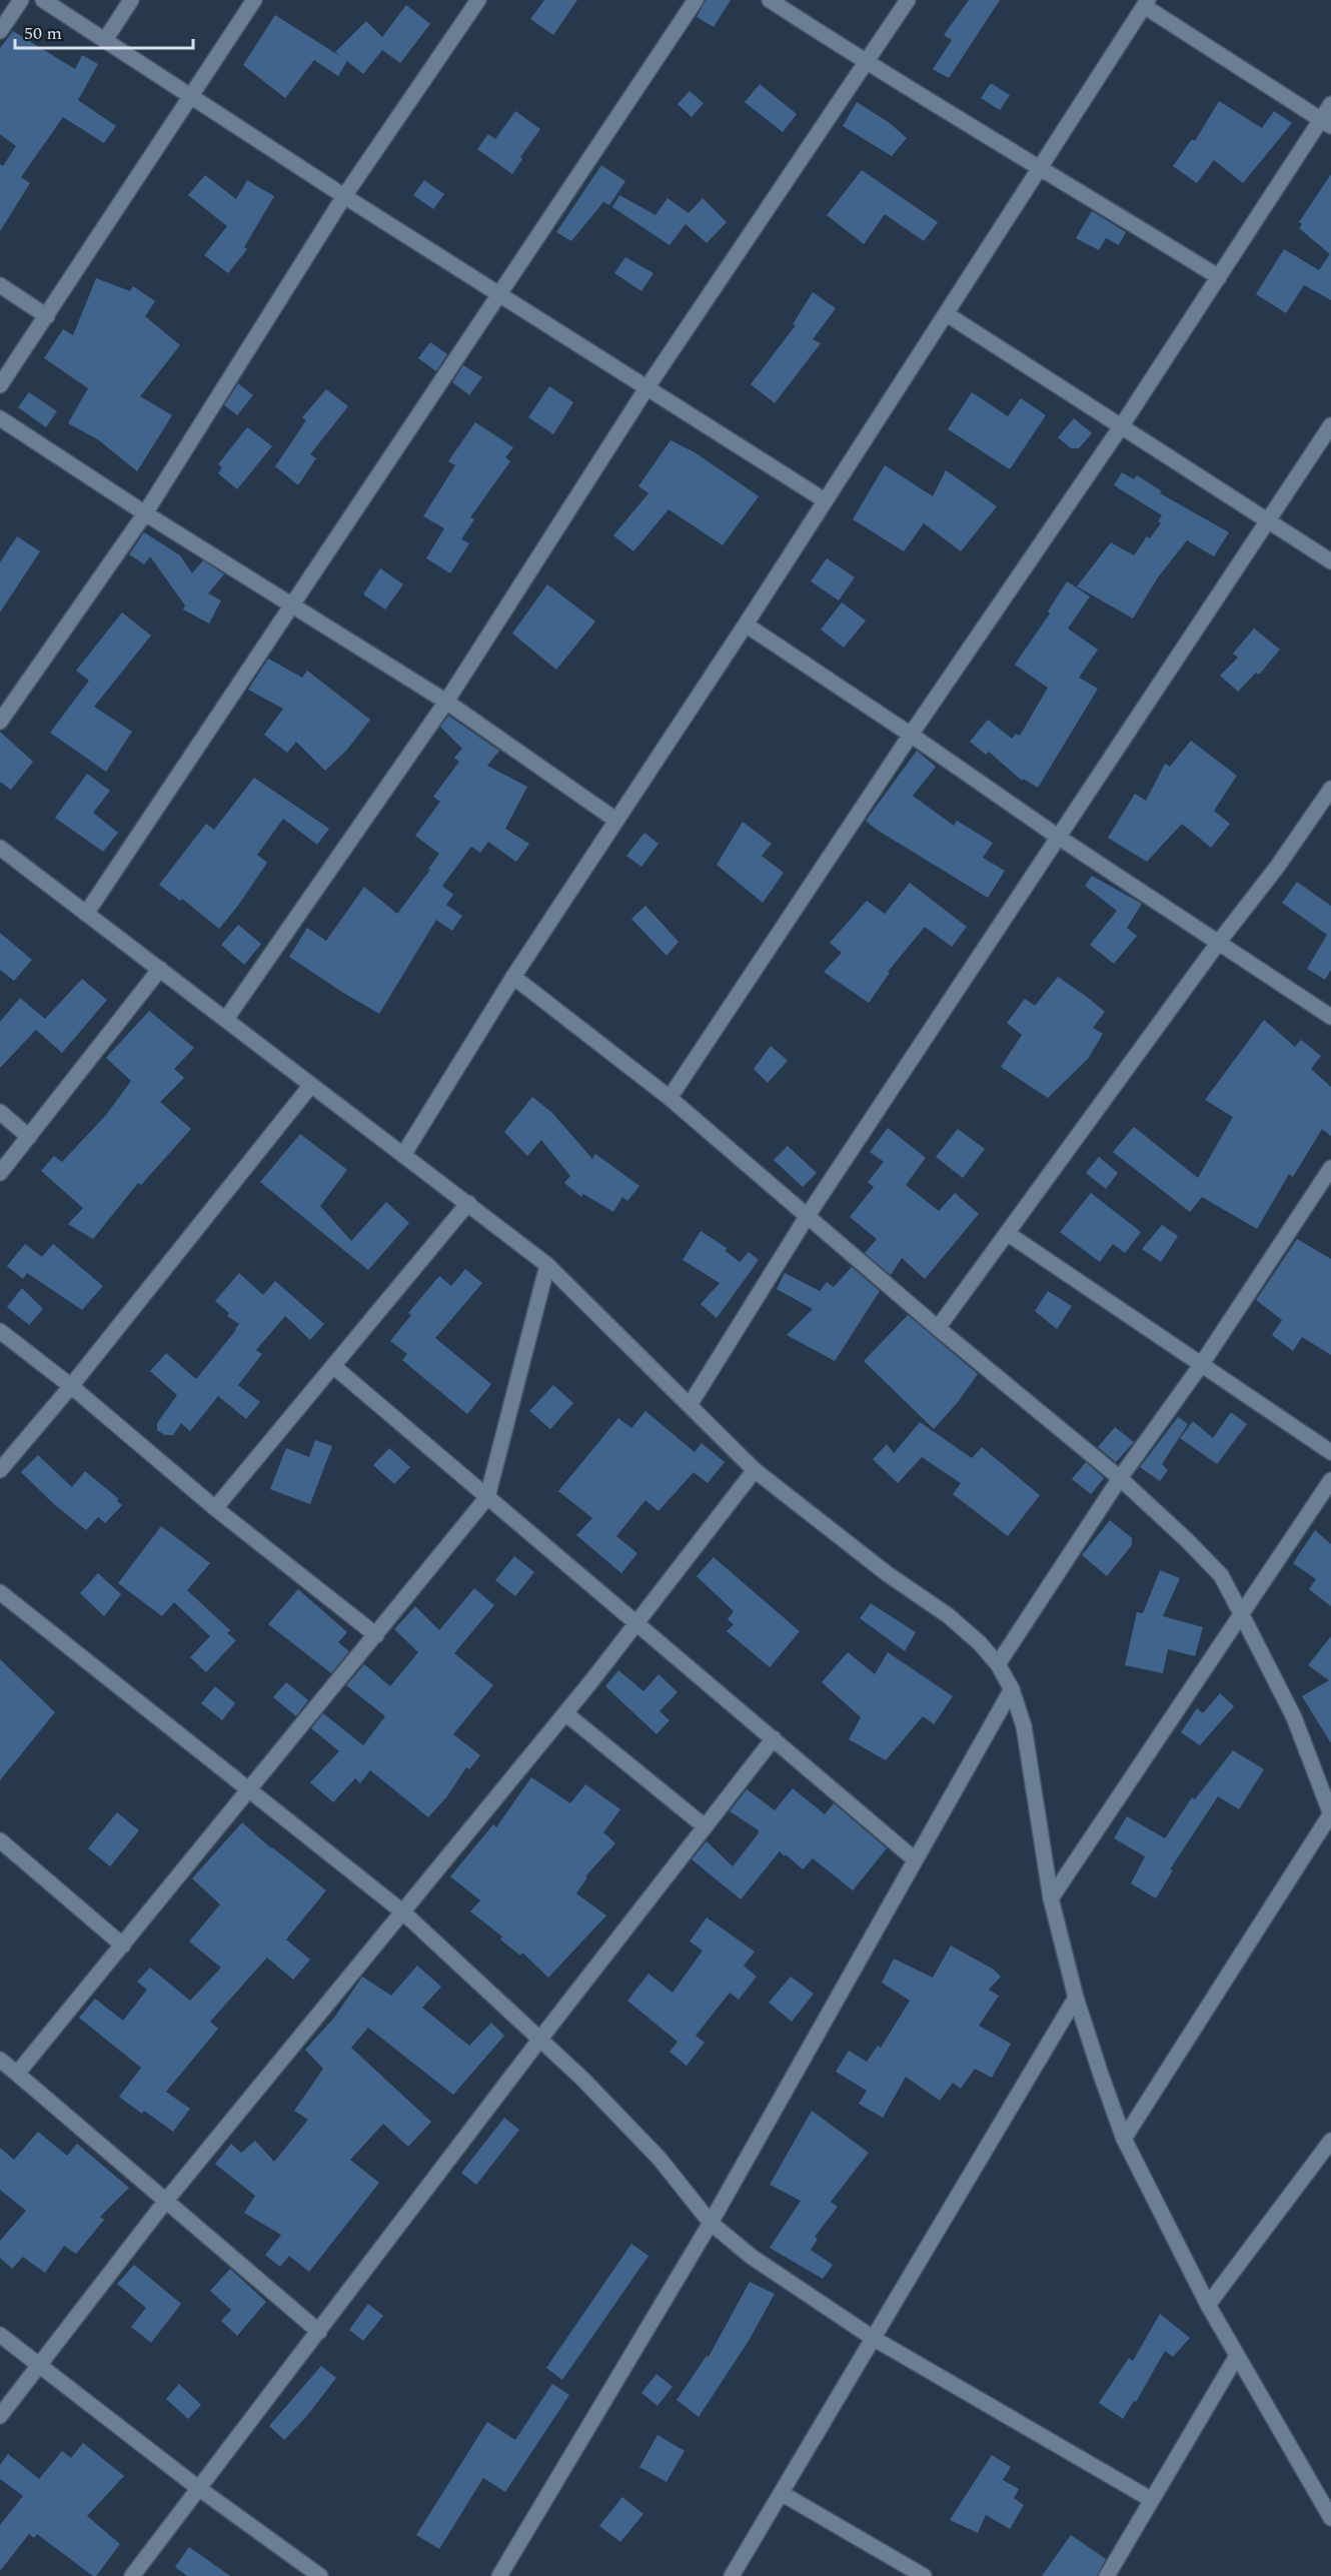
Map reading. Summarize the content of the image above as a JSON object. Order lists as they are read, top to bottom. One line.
{"scale_bar":"50 m"}
